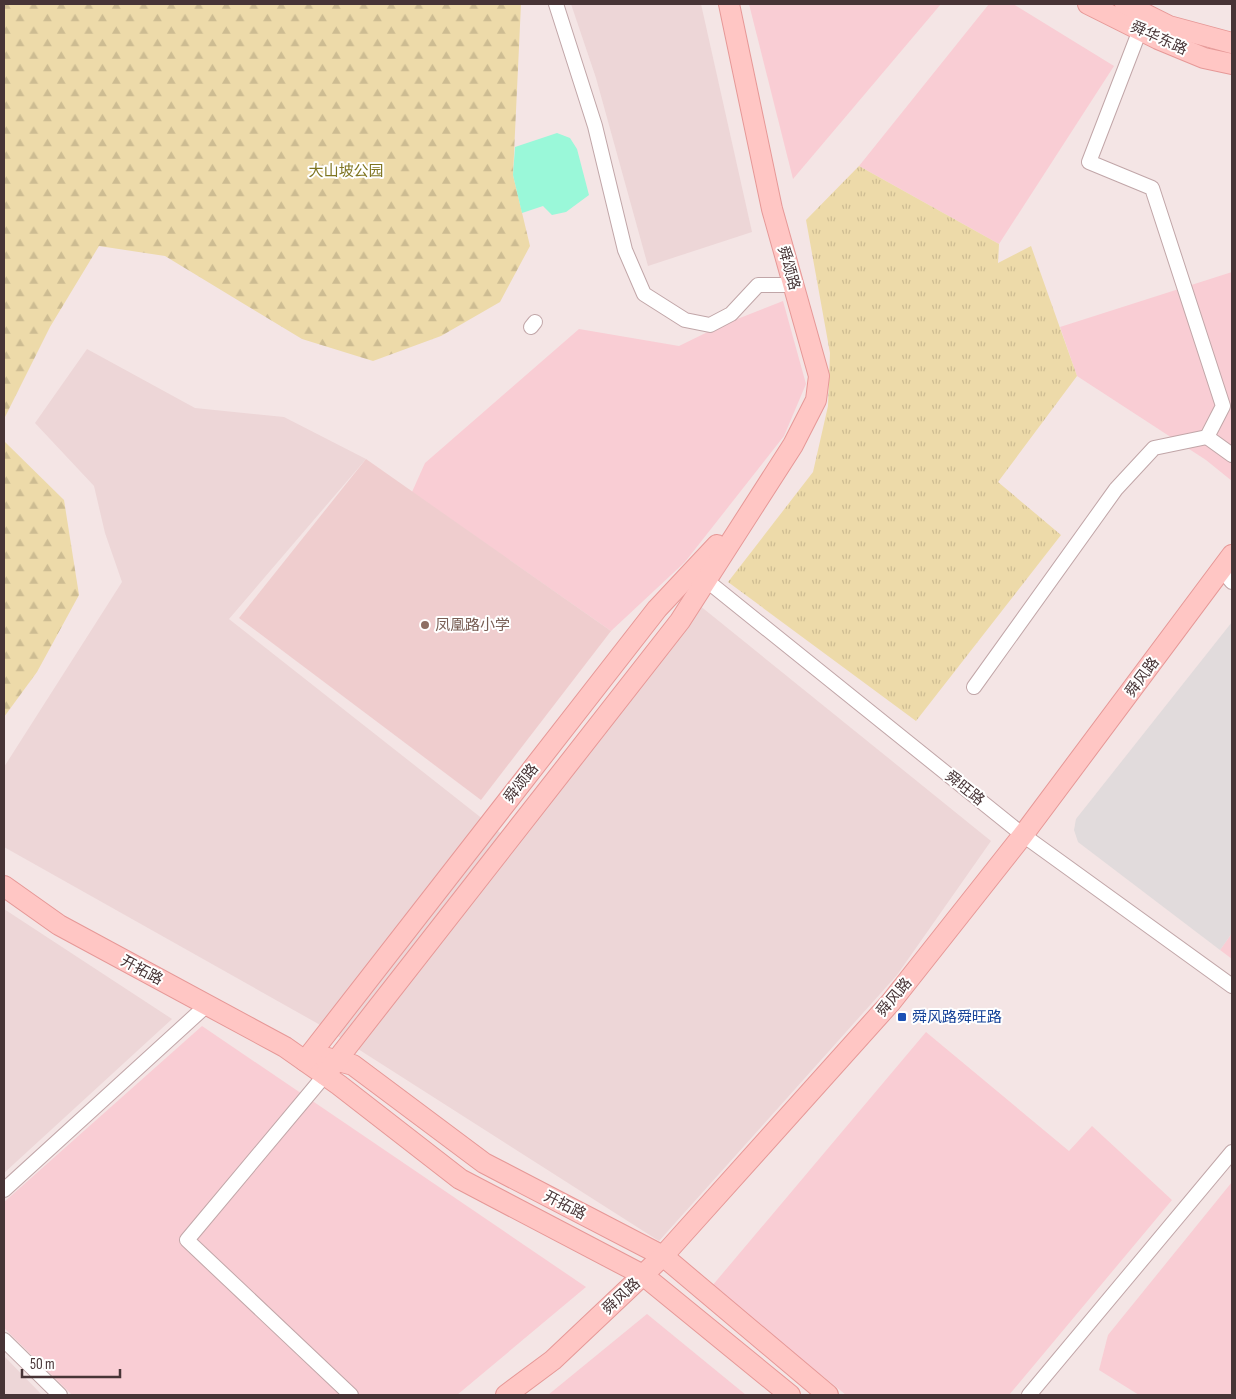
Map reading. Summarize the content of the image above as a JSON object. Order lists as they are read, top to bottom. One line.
{"streets":{"main road":["舜华东路","舜颂路","舜风路","开拓路"],"street":["舜旺路"]},"crossings":[["舜颂路","舜旺路"],["舜颂路","开拓路"],["舜风路","舜旺路"],["舜风路","开拓路"]],"parks":["大山坡公园"],"places":{"other":["凤凰路小学"],"transit":["舜风路舜旺路"]},"scale_bar":"50 m"}
